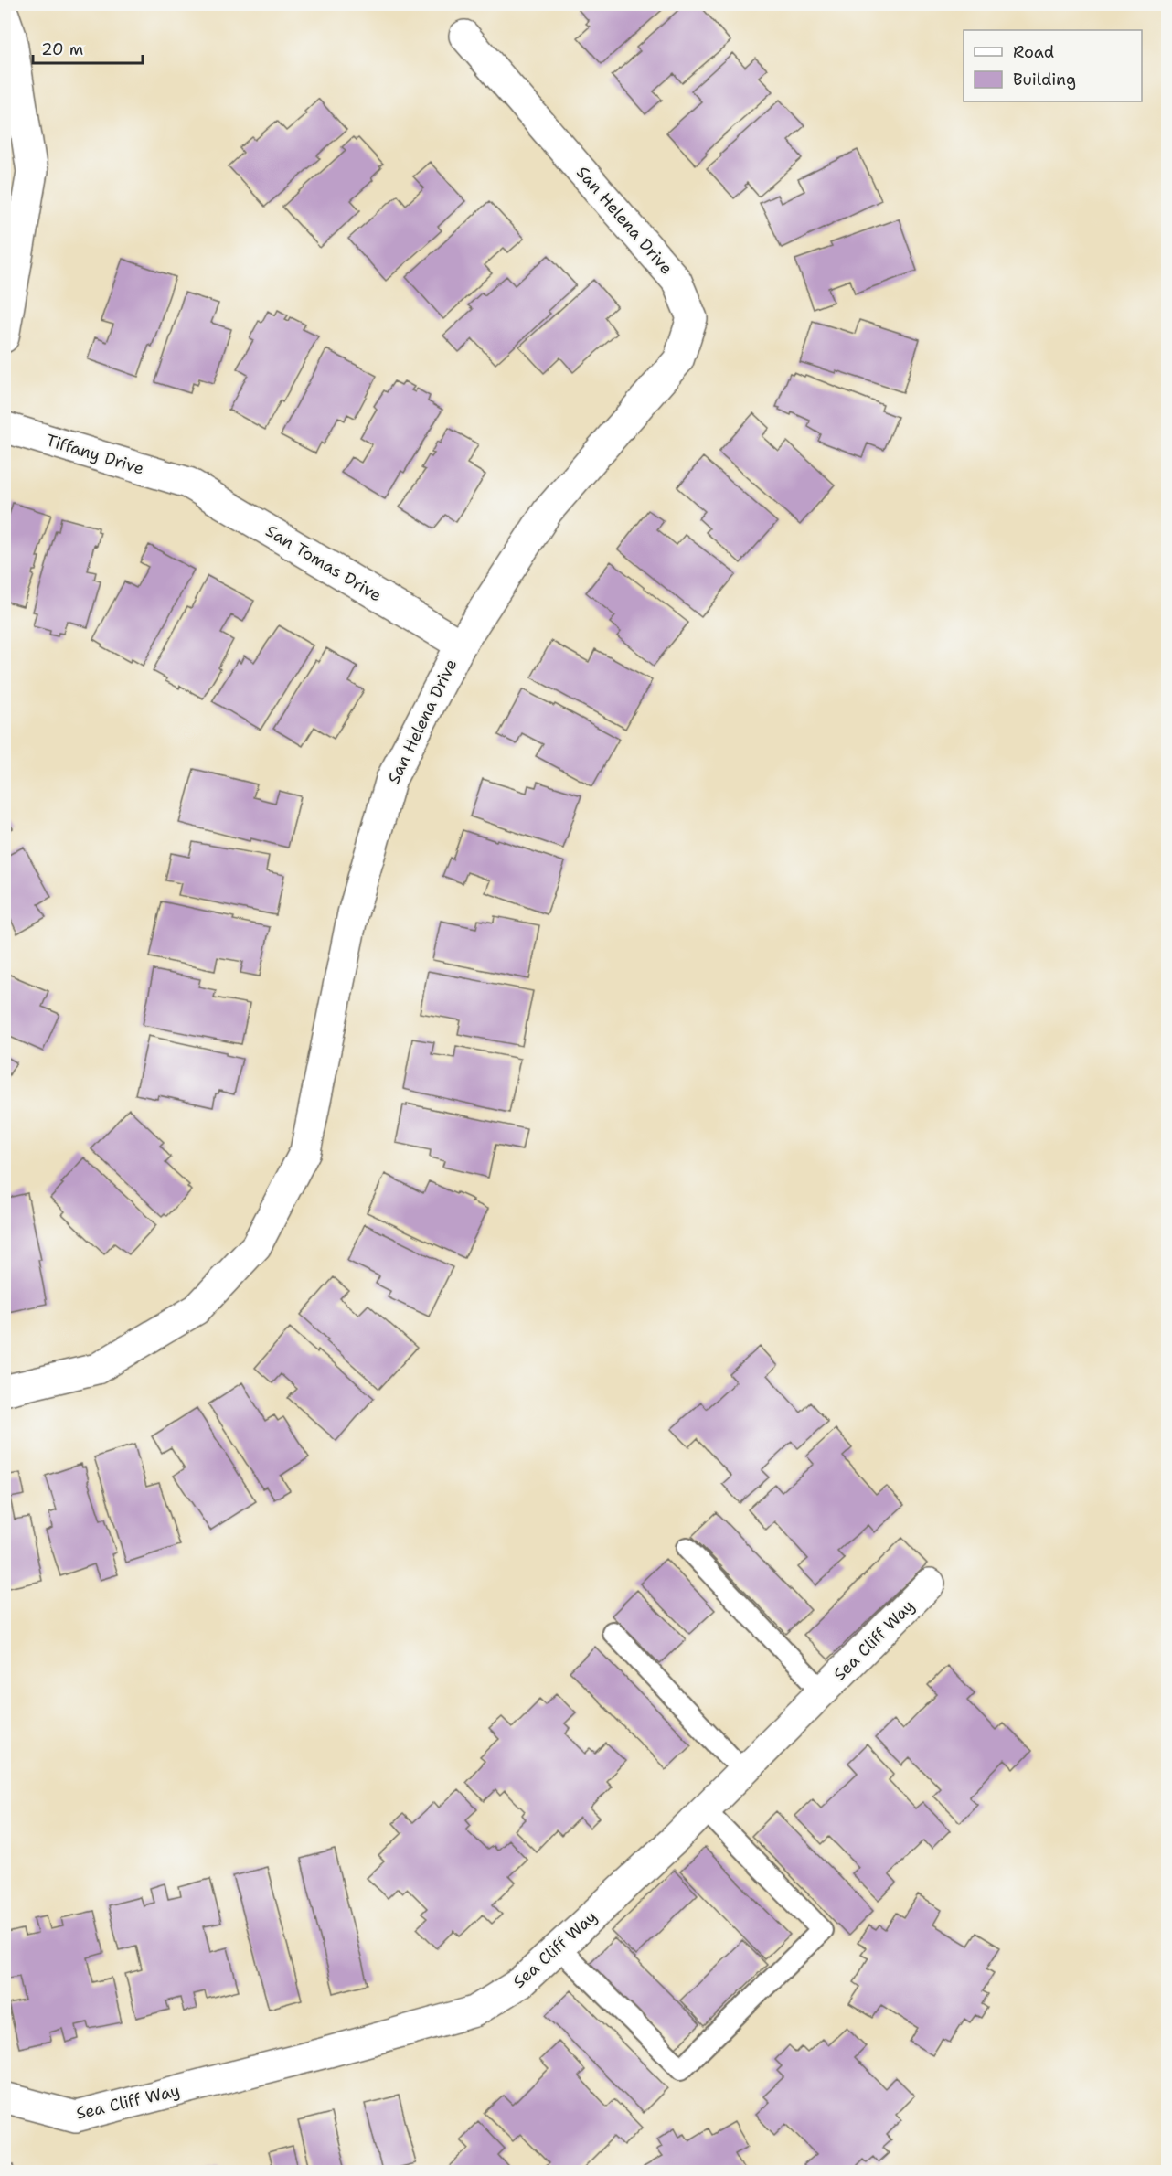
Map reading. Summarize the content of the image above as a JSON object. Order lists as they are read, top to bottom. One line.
{"streets":{"street":["San Helena Drive","Tiffany Drive","San Tomas Drive","Sea Cliff Way"]},"crossings":[["San Helena Drive","San Tomas Drive"],["Tiffany Drive","San Tomas Drive"]],"legend":["Road","Building"],"scale_bar":"20 m"}
